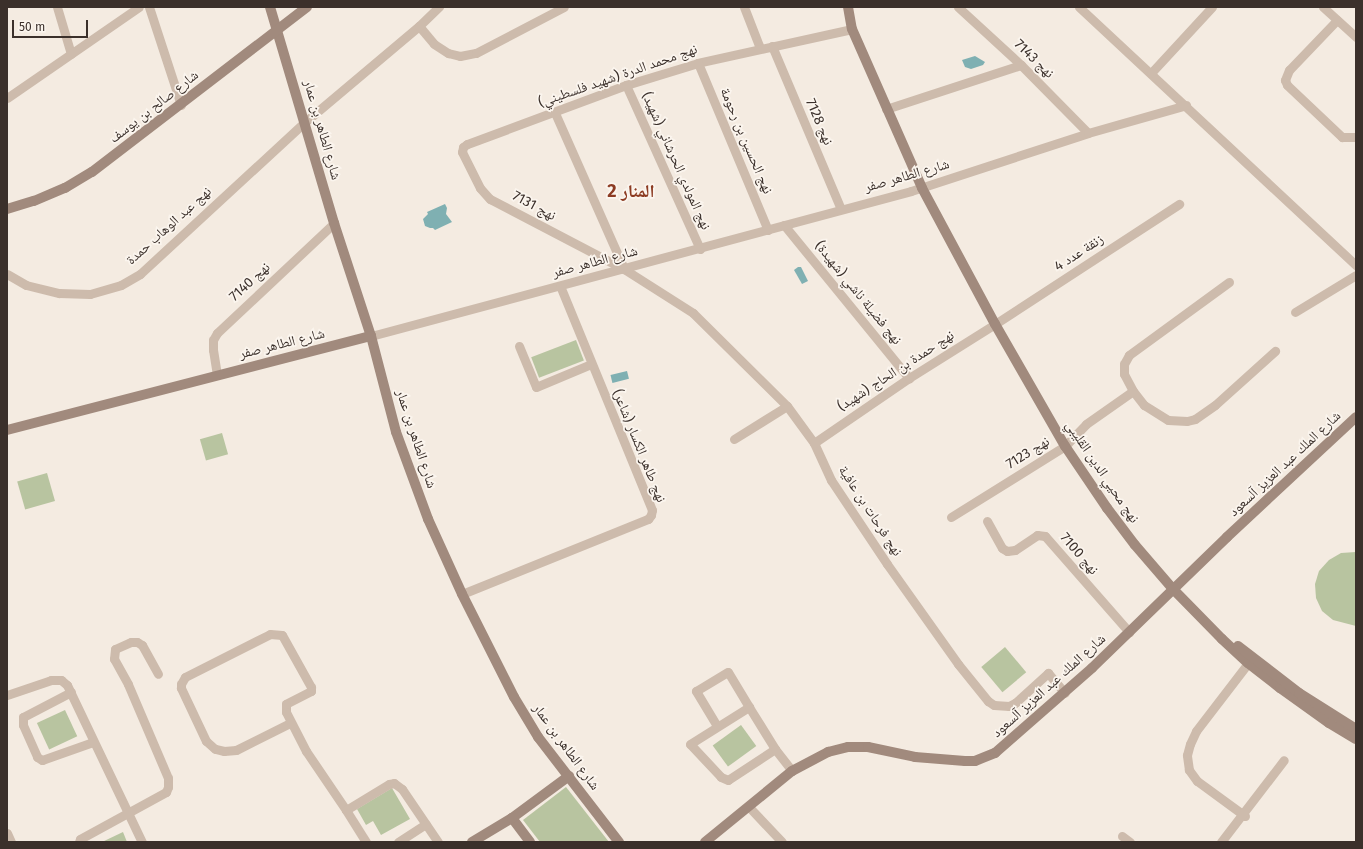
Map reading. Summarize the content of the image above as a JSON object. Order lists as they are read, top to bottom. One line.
{"streets":{"street":["نهج 7143","نهج محمد الدرة (شهيد فلسطيني)","شارع صالح بن يوسف","نهج 7128","شارع الطاهر بن عمار","نهج الحسين بن رحومة","نهج المولدي الحرشاني (شهيد)","شارع الطاهر صفر","نهج 7131","نهج عبد الوهاب حمدة","زنقة عدد 4","نهج 7140","نهج فضيلة ناشي (شهيدة)","نهج حمدة بن الحاج (شهيد)","نهج طاهر الكسار (شاعر)","نهج 7123","شارع الملك عبد العزيز آلسعود","نهج محيي الدين القليبي","نهج فرحات بن عافية","نهج 7100"]},"crossings":[["نهج 7143","شارع الطاهر صفر"],["نهج محمد الدرة (شهيد فلسطيني)","نهج 7128"],["نهج محمد الدرة (شهيد فلسطيني)","نهج الحسين بن رحومة"],["نهج محمد الدرة (شهيد فلسطيني)","نهج المولدي الحرشاني (شهيد)"],["نهج محمد الدرة (شهيد فلسطيني)","نهج 7131"],["نهج محمد الدرة (شهيد فلسطيني)","نهج محيي الدين القليبي"],["شارع صالح بن يوسف","شارع الطاهر بن عمار"],["نهج 7128","شارع الطاهر صفر"],["شارع الطاهر بن عمار","شارع الطاهر صفر"],["شارع الطاهر بن عمار","نهج عبد الوهاب حمدة"],["شارع الطاهر بن عمار","نهج 7140"],["شارع الطاهر بن عمار","نهج طاهر الكسار (شاعر)"],["نهج الحسين بن رحومة","شارع الطاهر صفر"],["نهج المولدي الحرشاني (شهيد)","شارع الطاهر صفر"],["شارع الطاهر صفر","نهج 7131"],["شارع الطاهر صفر","نهج 7140"],["شارع الطاهر صفر","نهج فضيلة ناشي (شهيدة)"],["شارع الطاهر صفر","نهج طاهر الكسار (شاعر)"],["شارع الطاهر صفر","نهج محيي الدين القليبي"],["شارع الطاهر صفر","نهج فرحات بن عافية"],["نهج 7131","نهج فرحات بن عافية"],["زنقة عدد 4","نهج حمدة بن الحاج (شهيد)"],["زنقة عدد 4","نهج محيي الدين القليبي"],["نهج فضيلة ناشي (شهيدة)","نهج حمدة بن الحاج (شهيد)"],["نهج حمدة بن الحاج (شهيد)","نهج محيي الدين القليبي"],["نهج حمدة بن الحاج (شهيد)","نهج فرحات بن عافية"],["نهج 7123","نهج محيي الدين القليبي"],["شارع الملك عبد العزيز آلسعود","نهج محيي الدين القليبي"],["شارع الملك عبد العزيز آلسعود","نهج فرحات بن عافية"],["شارع الملك عبد العزيز آلسعود","نهج 7100"]],"districts":["المنار 2"],"scale_bar":"50 m"}
